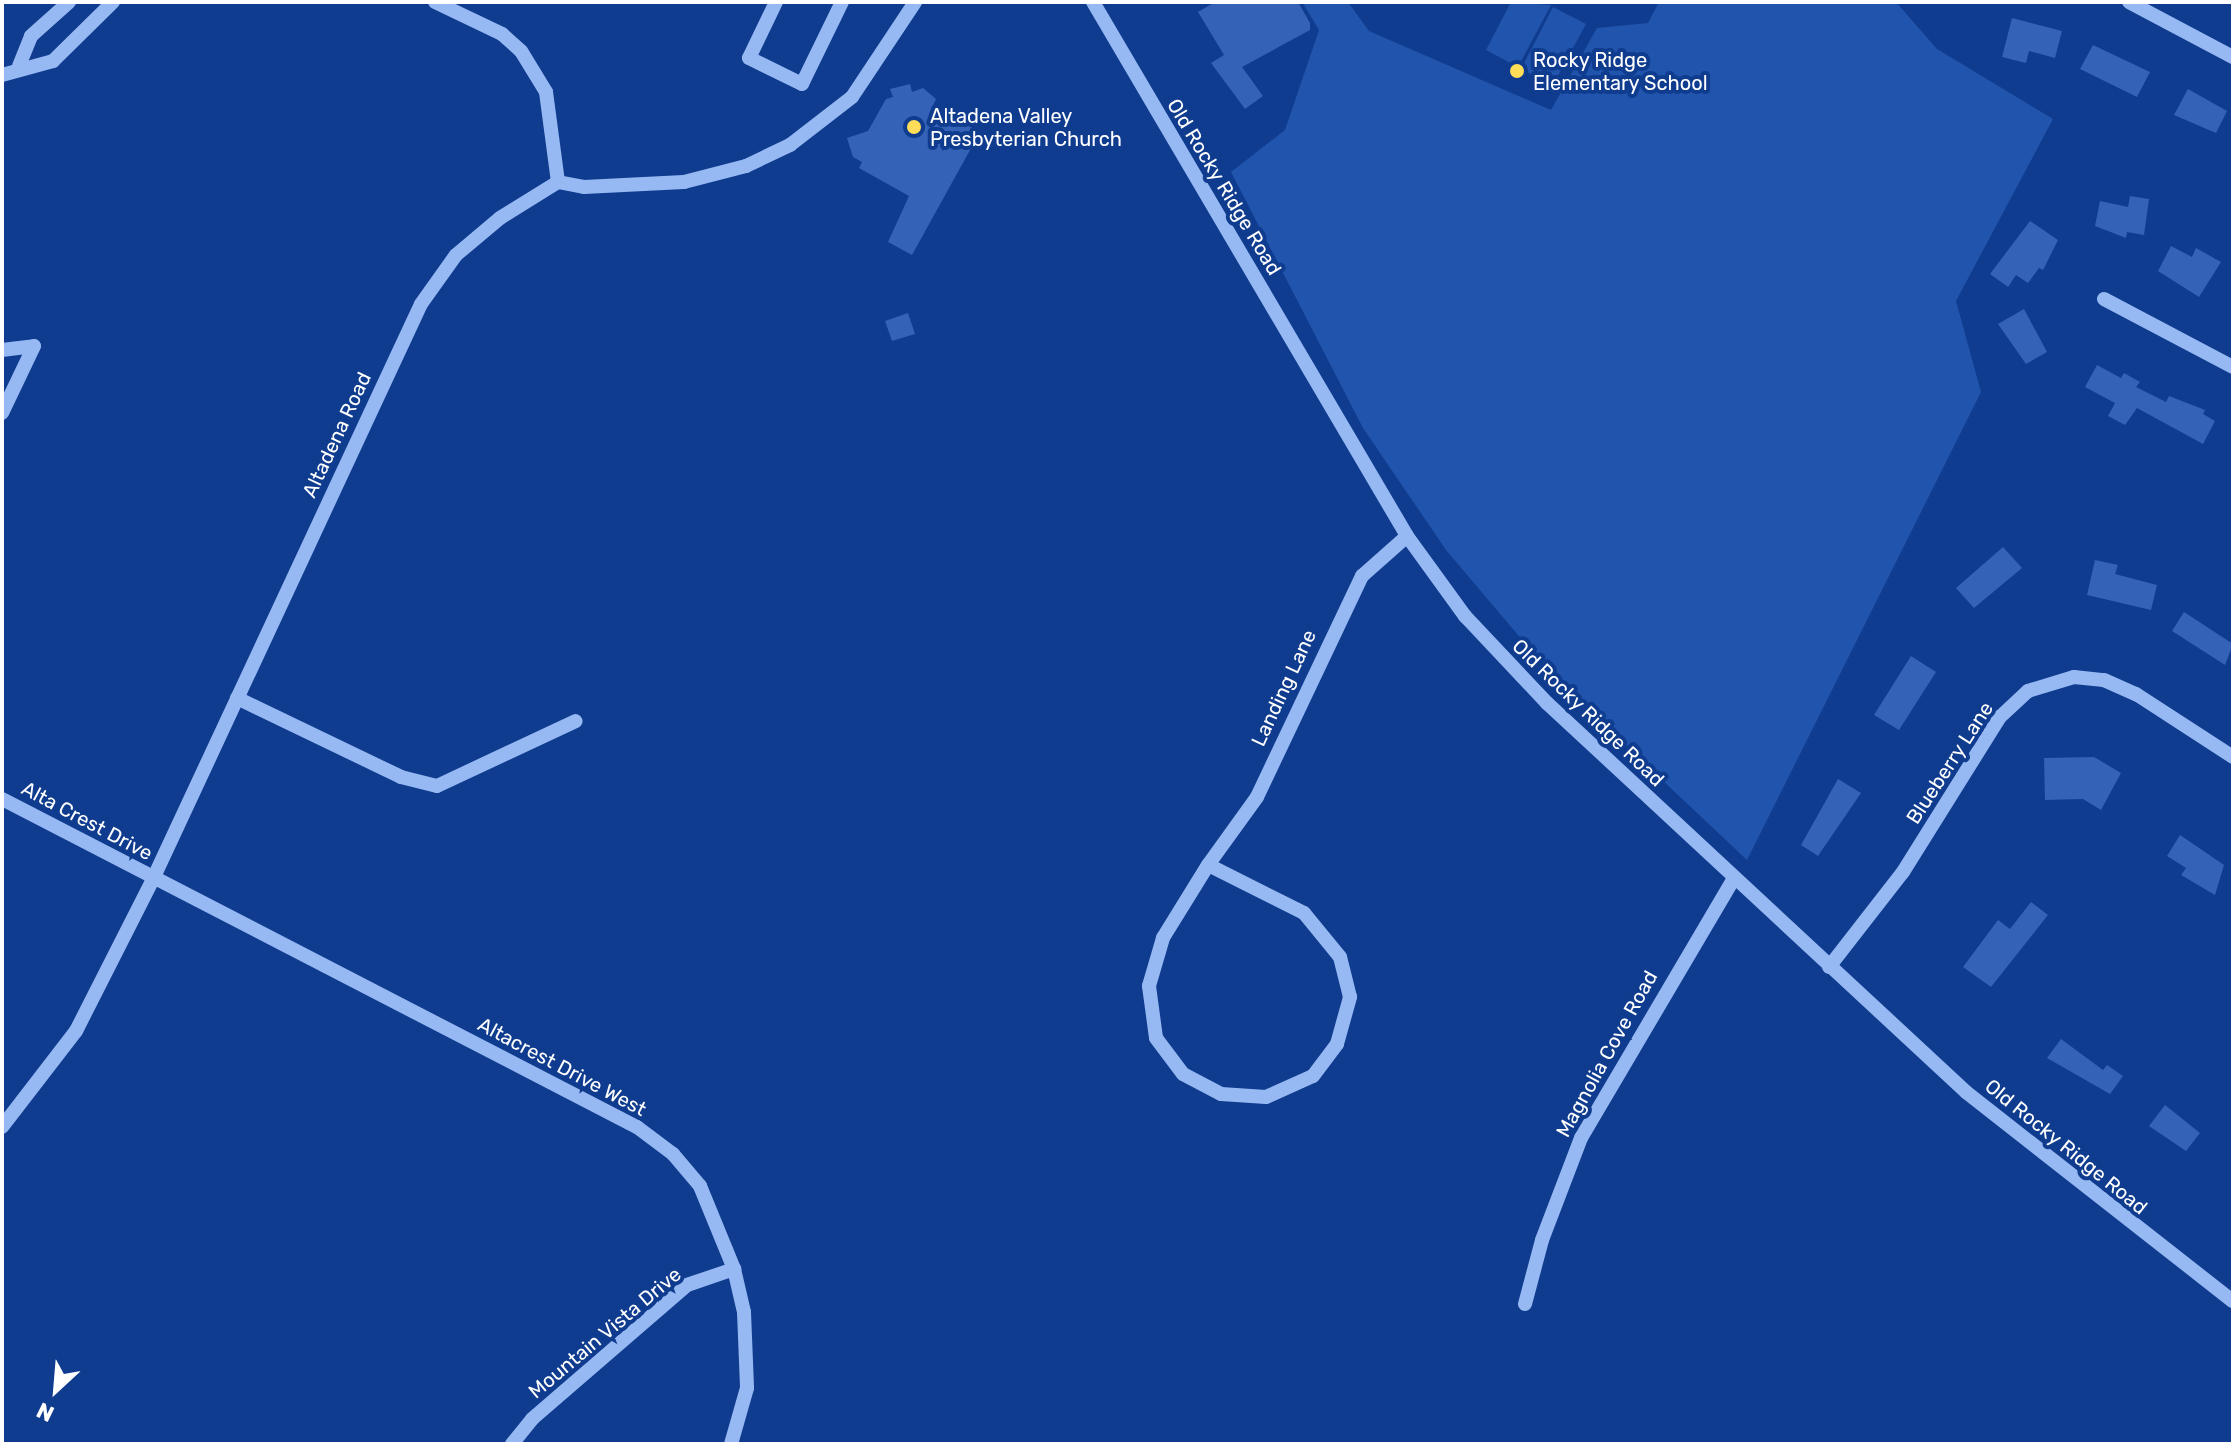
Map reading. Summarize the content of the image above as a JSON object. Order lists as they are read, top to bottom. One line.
{"streets":{"street":["Old Rocky Ridge Road","Altadena Road","Landing Lane","Blueberry Lane","Alta Crest Drive","Magnolia Cove Road","Altacrest Drive West","Mountain Vista Drive"]},"crossings":[["Old Rocky Ridge Road","Landing Lane"],["Old Rocky Ridge Road","Blueberry Lane"],["Old Rocky Ridge Road","Magnolia Cove Road"],["Altadena Road","Alta Crest Drive"],["Altadena Road","Altacrest Drive West"],["Alta Crest Drive","Altacrest Drive West"],["Altacrest Drive West","Mountain Vista Drive"]],"places":["Rocky Ridge Elementary School","Altadena Valley Presbyterian Church"],"north":"bottom left"}
